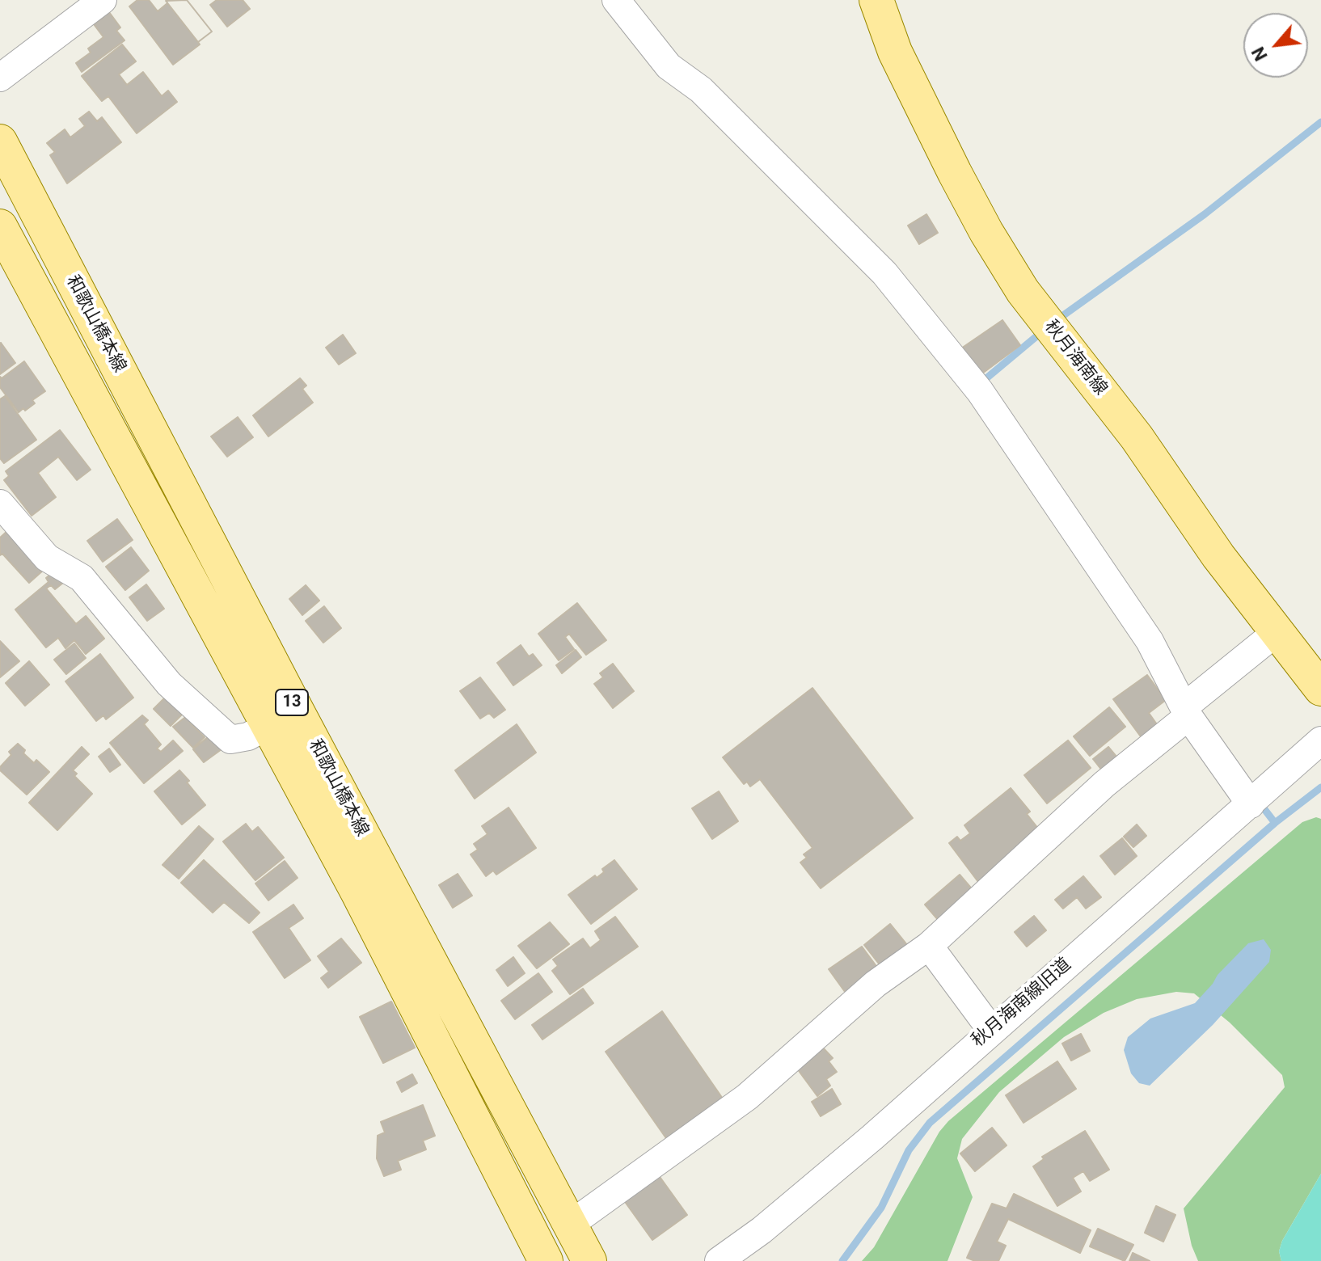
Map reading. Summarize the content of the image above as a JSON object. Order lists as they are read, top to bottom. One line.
{"streets":{"main road":["和歌山橋本線","秋月海南線","13"],"street":["秋月海南線旧道"]},"north":"bottom left"}
